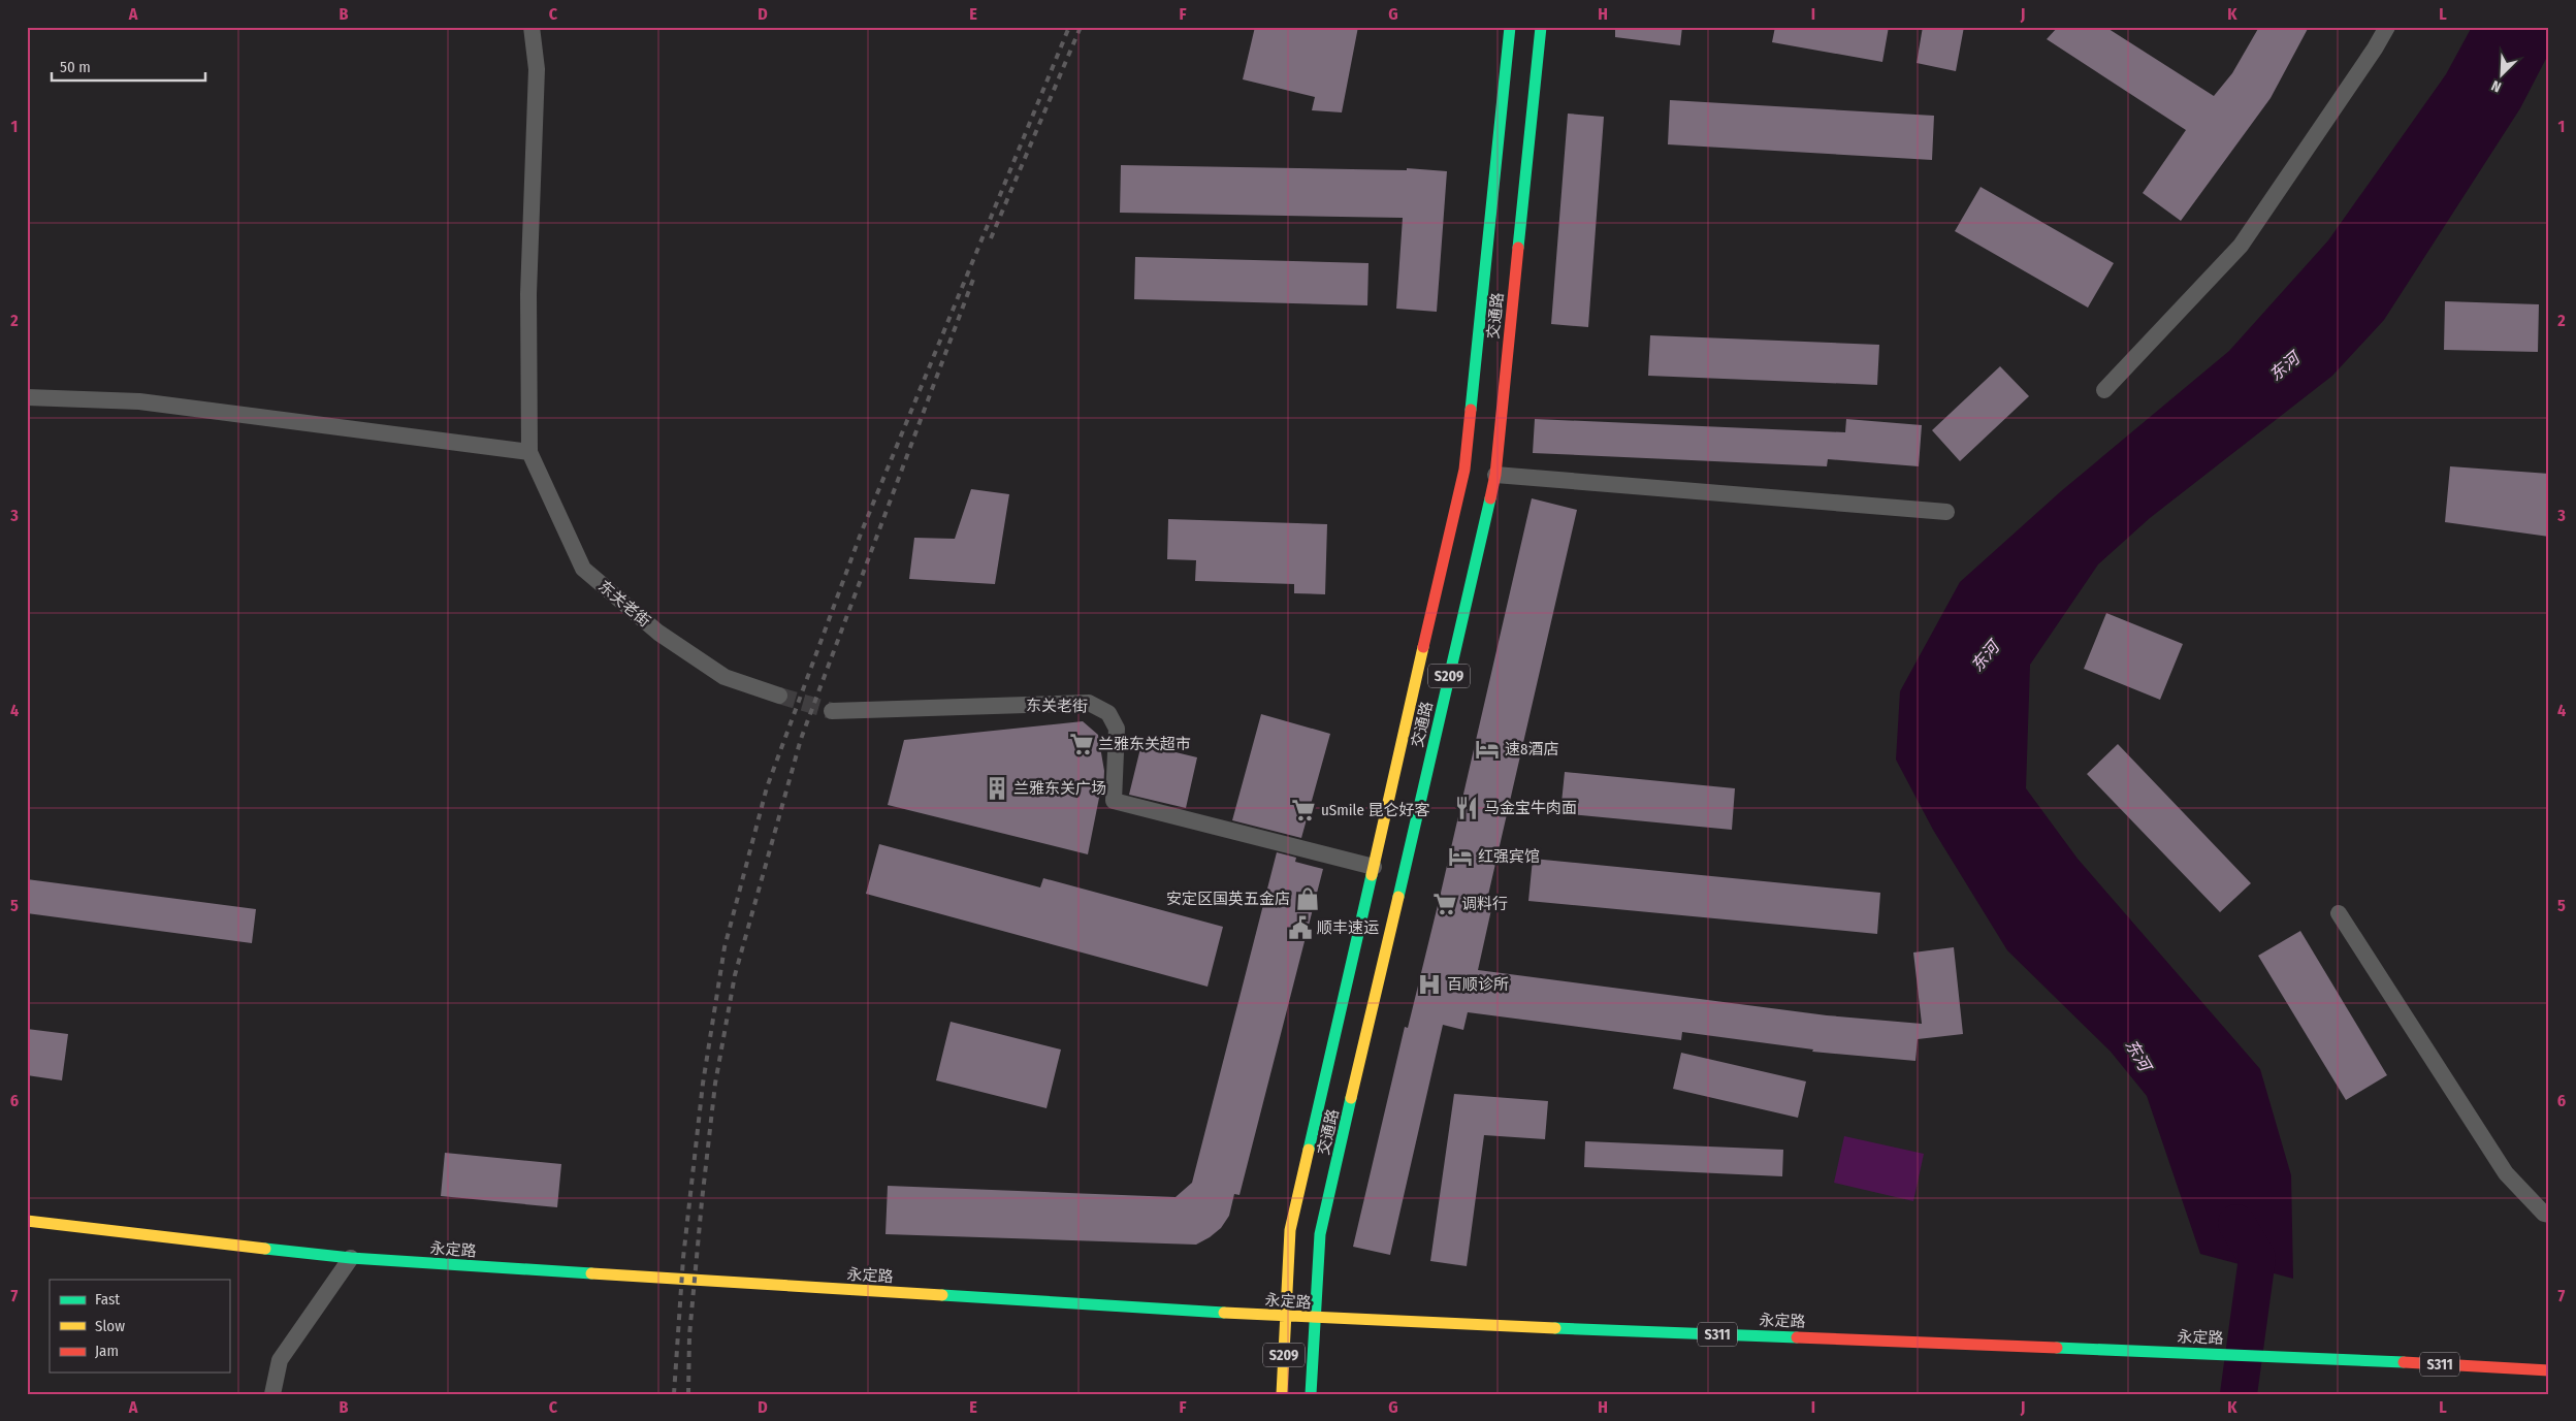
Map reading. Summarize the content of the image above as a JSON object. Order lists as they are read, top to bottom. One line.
{"streets":{"main road":["交通路","S209","永定路","S311"],"street":["东关老街"]},"crossings":[["交通路","东关老街"],["交通路","永定路"]],"water":["东河"],"places":{"supermarket":["兰雅东关超市","uSmile 昆仑好客","调料行"],"hotel":["速8酒店","红强宾馆"],"building":["兰雅东关广场"],"restaurant":["马金宝牛肉面"],"shop":["安定区国英五金店"],"public building":["顺丰速运"],"hospital":["百顺诊所"]},"legend":["Fast","Slow","Jam"],"scale_bar":"50 m","north":"bottom left","grid":{"columns":["A","B","C","D","E","F","G","H","I","J","K","L"],"rows":["1","2","3","4","5","6","7"]}}
